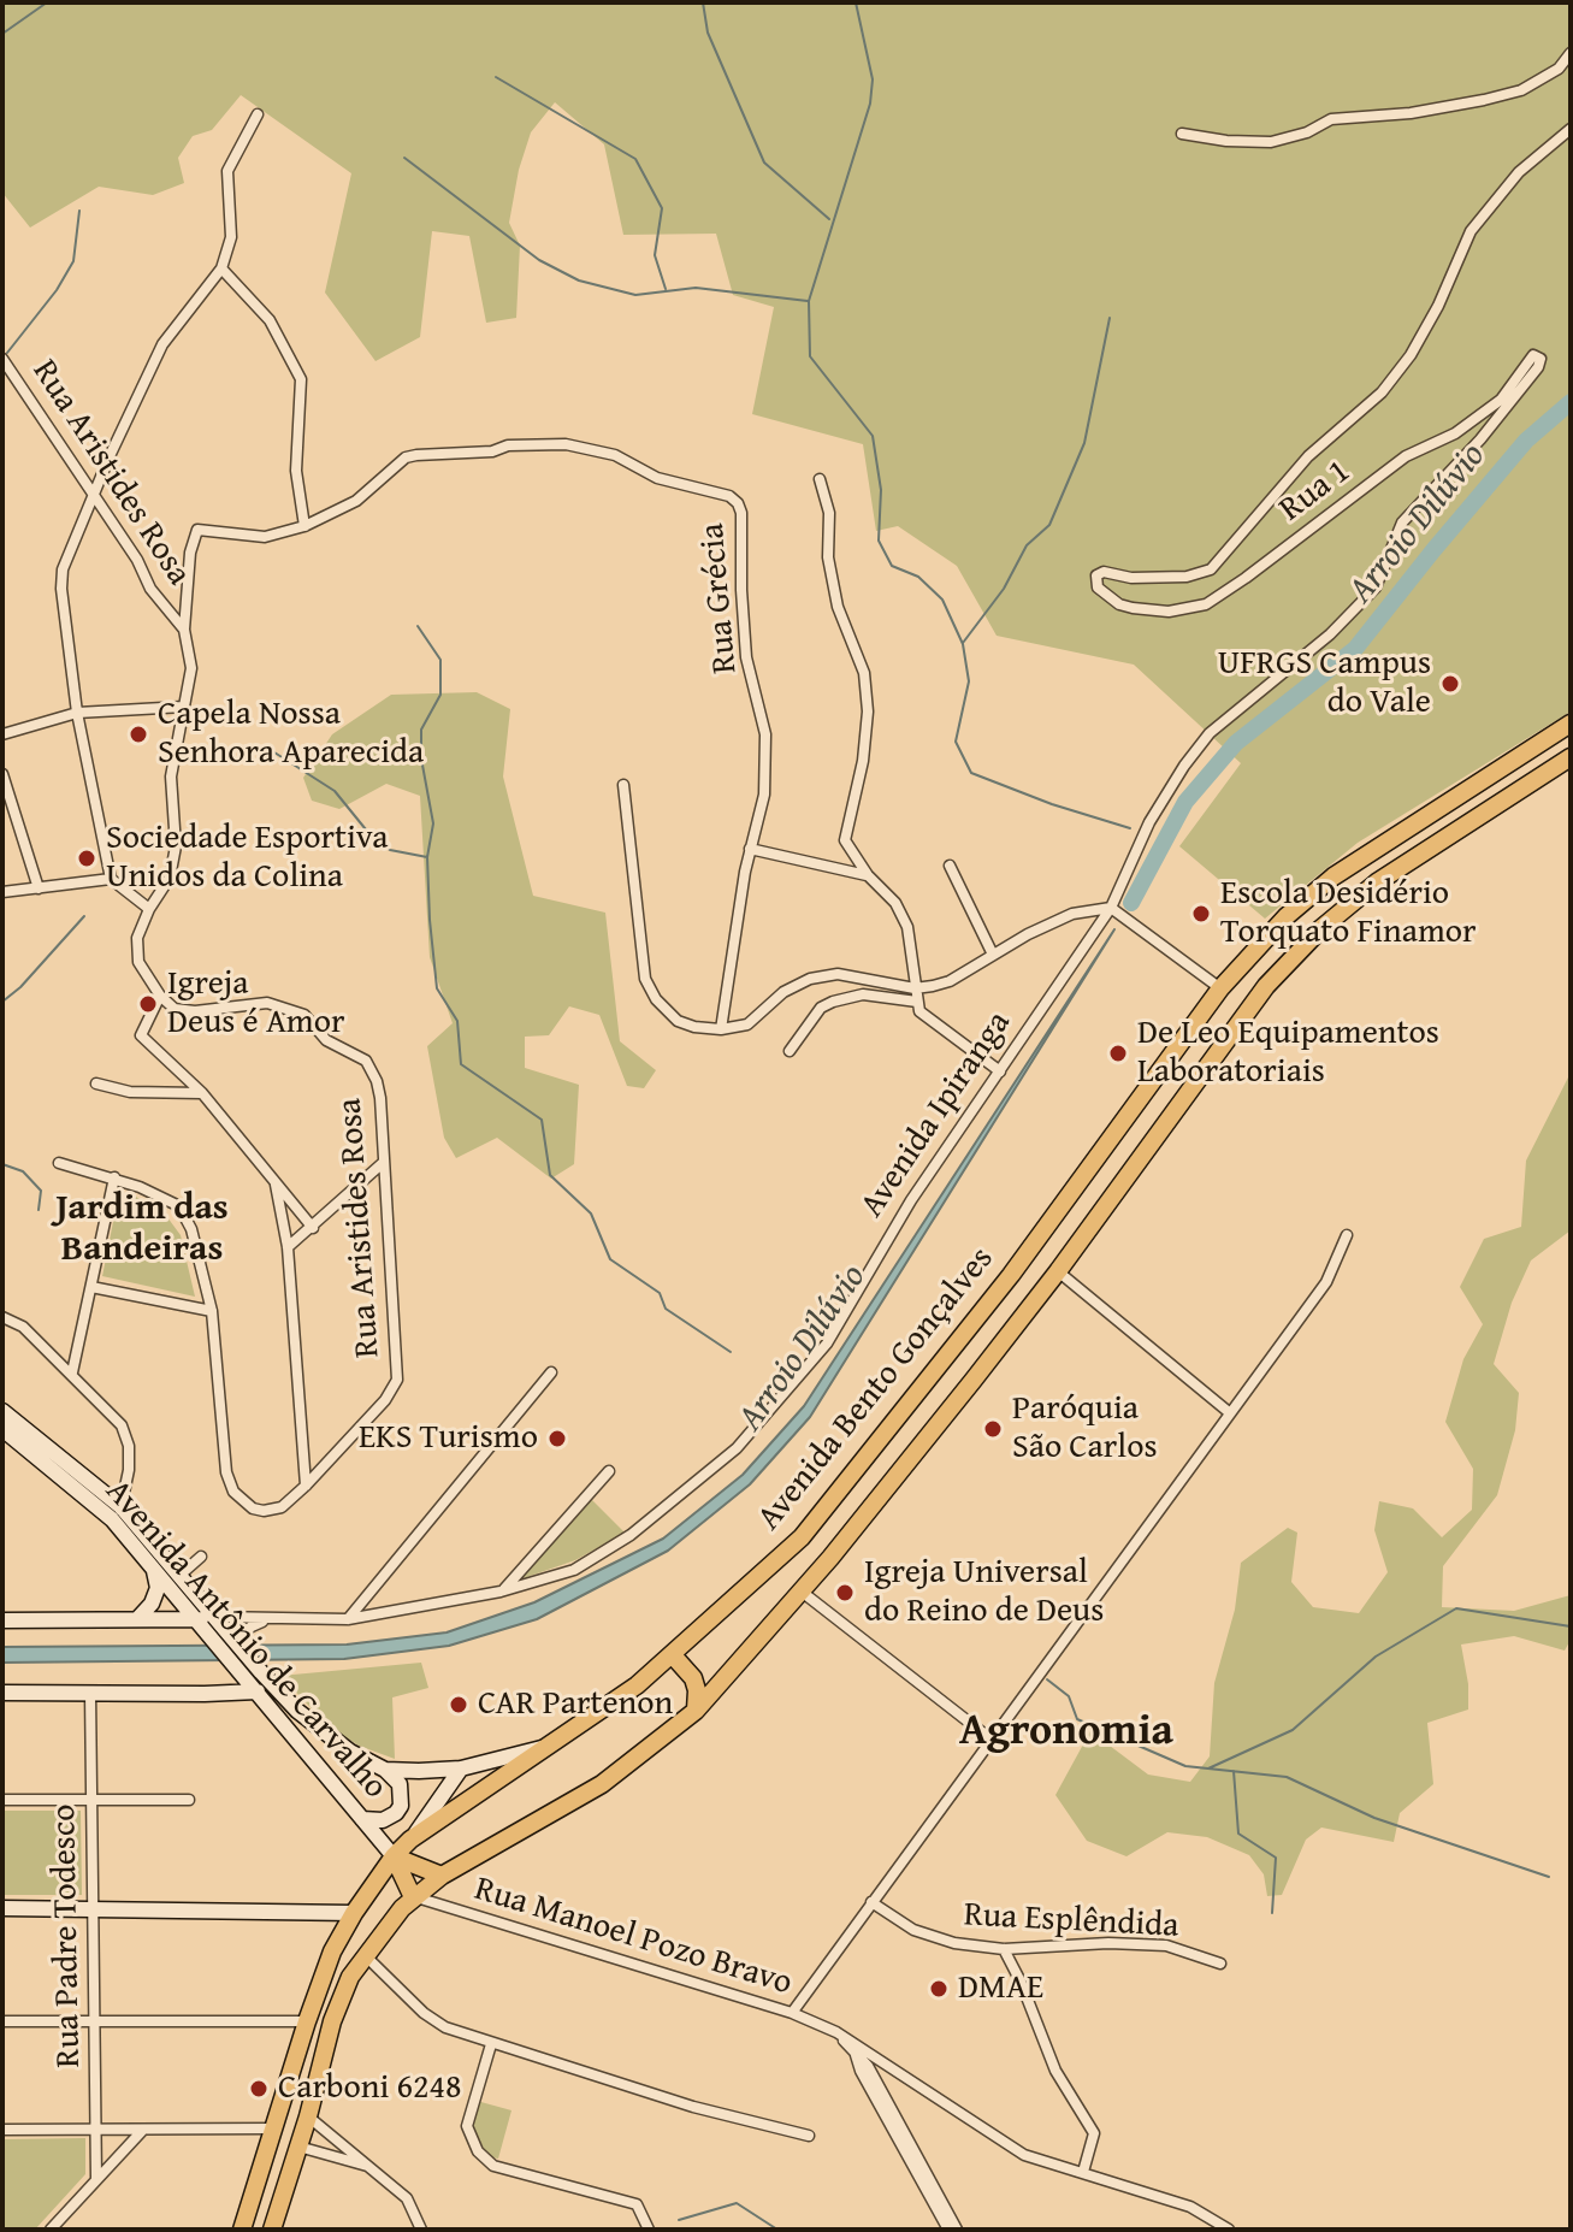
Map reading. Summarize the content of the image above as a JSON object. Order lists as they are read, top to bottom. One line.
{"streets":{"main road":["Avenida Ipiranga","Avenida Bento Gonçalves","Avenida Antônio de Carvalho"],"street":["Rua Aristides Rosa","Rua 1","Rua Grécia","Rua Esplêndida","Rua Padre Todesco","Rua Manoel Pozo Bravo"]},"crossings":[["Rua Aristides Rosa","Rua Grécia"],["Rua 1","Avenida Ipiranga"],["Avenida Ipiranga","Avenida Antônio de Carvalho"],["Avenida Bento Gonçalves","Avenida Antônio de Carvalho"],["Avenida Bento Gonçalves","Rua Manoel Pozo Bravo"]],"districts":["Jardim das Bandeiras","Agronomia"],"water":["Arroio Dilúvio"],"places":["UFRGS Campus do Vale","Capela Nossa Senhora Aparecida","Sociedade Esportiva Unidos da Colina","Escola Desidério Torquato Finamor","Igreja Deus é Amor","De Leo Equipamentos Laboratoriais","Paróquia São Carlos","EKS Turismo","Igreja Universal do Reino de Deus","CAR Partenon","DMAE","Carboni 6248"]}
